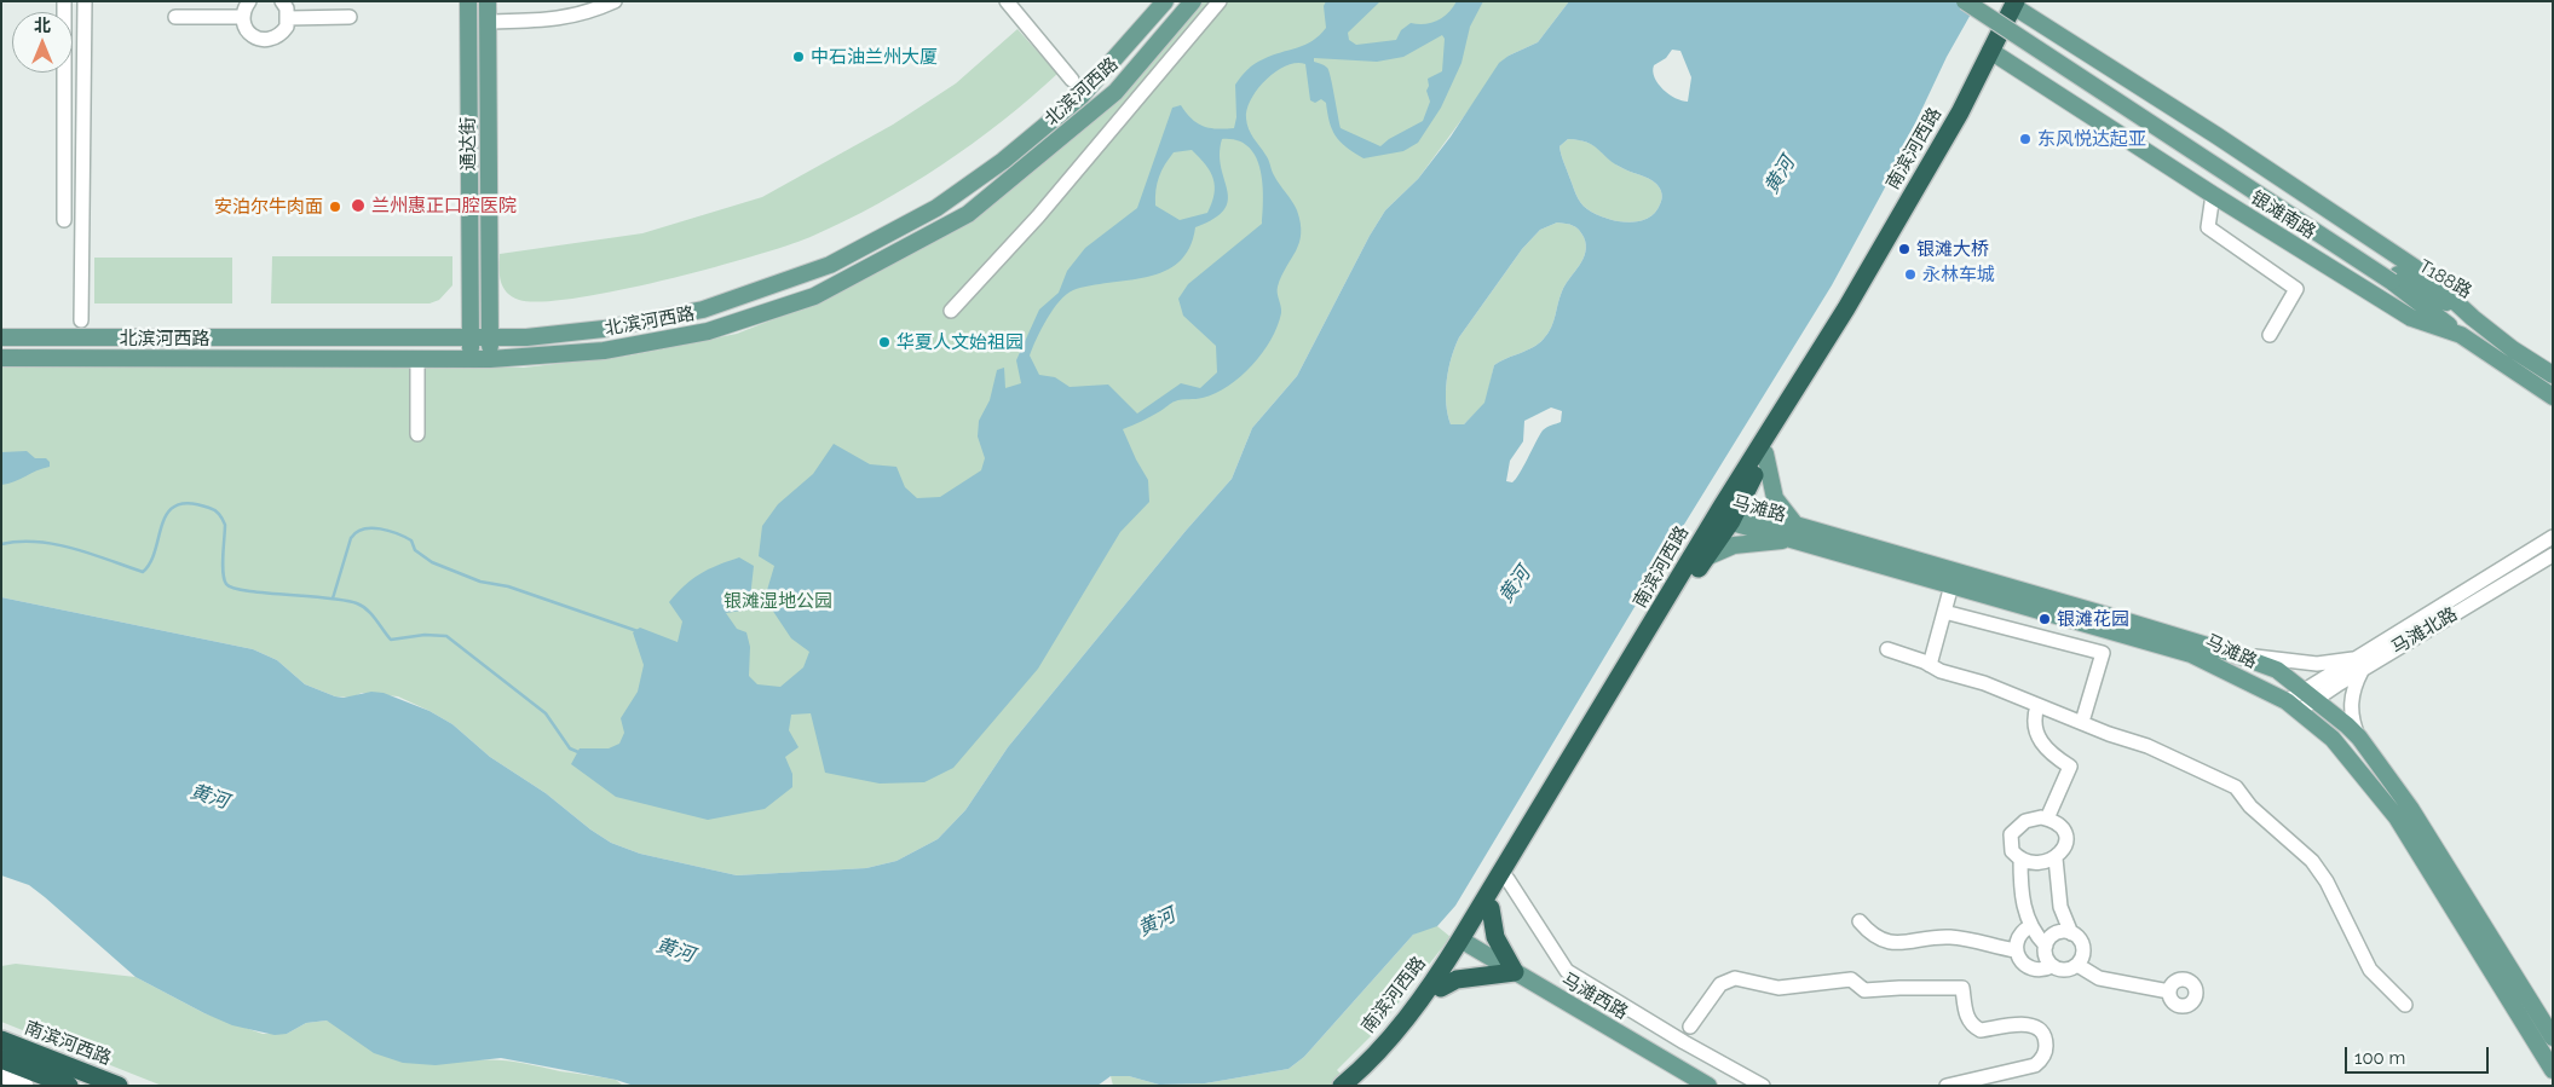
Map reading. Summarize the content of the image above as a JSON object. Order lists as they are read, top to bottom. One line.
{"streets":{"highway":["南滨河西路"],"main road":["北滨河西路","通达街","银滩南路","T188路","马滩路","马滩西路"],"street":["马滩北路"]},"crossings":[["北滨河西路","通达街"],["南滨河西路","银滩南路"],["南滨河西路","马滩路"],["南滨河西路","马滩西路"],["银滩南路","T188路"],["马滩路","马滩北路"]],"water":["黄河"],"parks":["银滩湿地公园"],"places":["中石油兰州大厦","东风悦达起亚","兰州惠正口腔医院","安泊尔牛肉面","银滩大桥","永林车城","华夏人文始祖园","银滩花园"],"scale_bar":"100 m","north":"top"}
